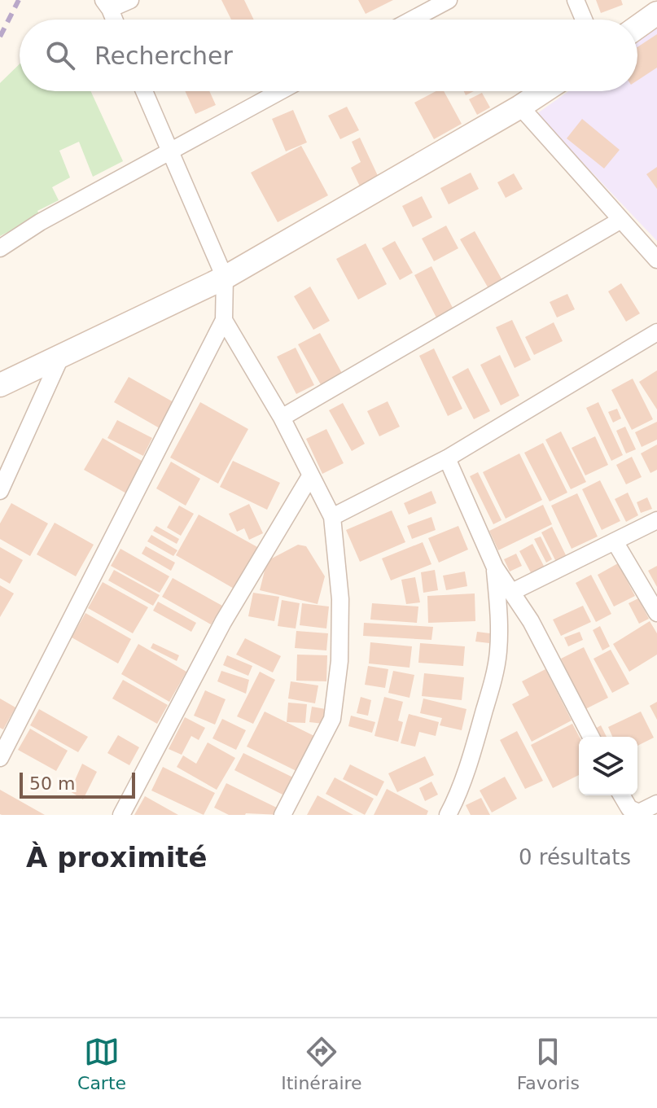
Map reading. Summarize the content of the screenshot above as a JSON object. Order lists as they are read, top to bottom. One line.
{"scale_bar":"50 m","page":{"search":"Rechercher","scale":"50 m","heading":["À proximité","0 résultats"],"nav":["Carte","Itinéraire","Favoris"]}}
